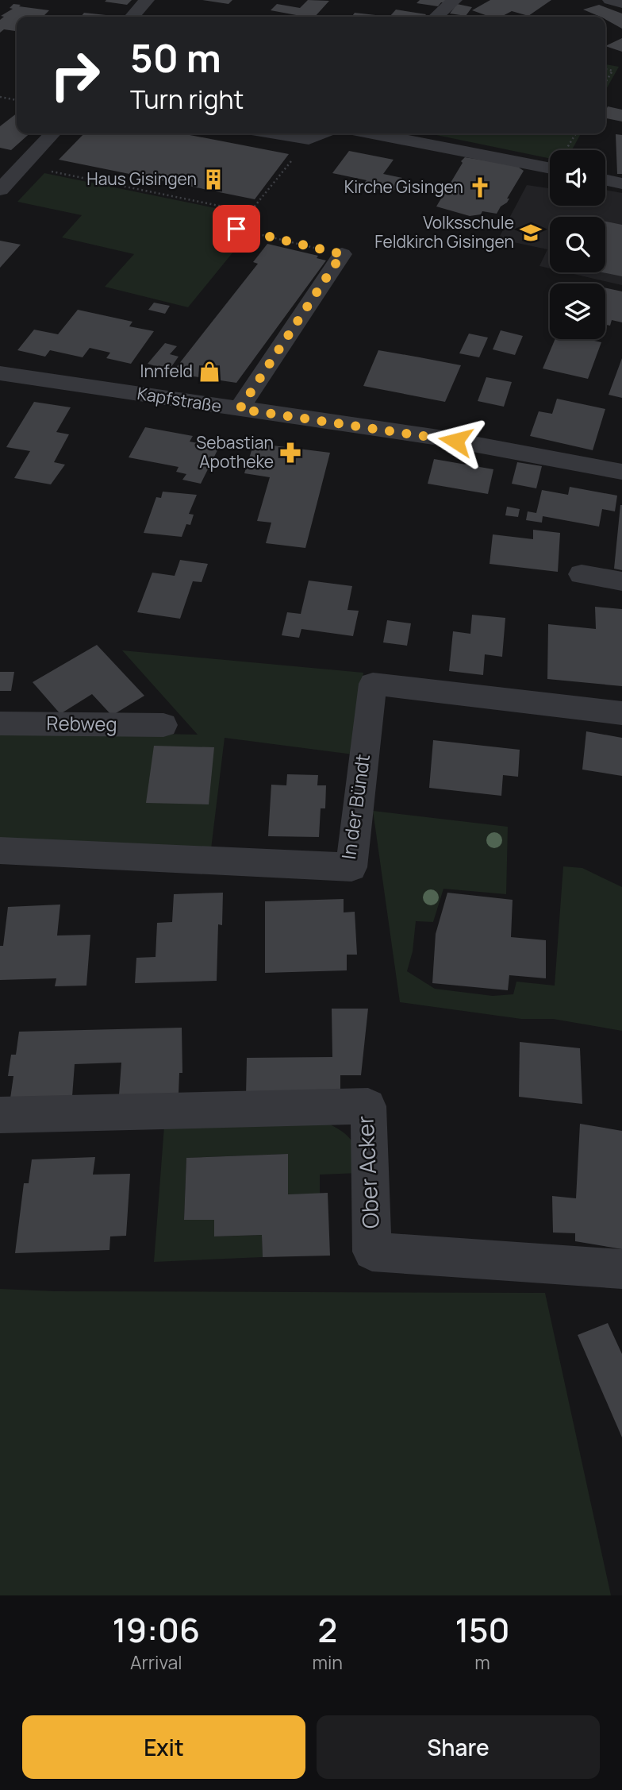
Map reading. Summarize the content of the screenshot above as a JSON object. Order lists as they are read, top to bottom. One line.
{"streets":{"street":["Kapfstraße","Rebweg","In der Bündt","Ober Acker"]},"places":{"building":["Haus Gisingen"],"church":["Kirche Gisingen"],"school or university":["Volksschule Feldkirch Gisingen"],"shop":["Innfeld"],"pharmacy":["Sebastian Apotheke"]},"page":{"turn":["50 m","Turn right"],"eta":["19:06","Arrival","2","min","150","m"],"buttons":["Exit","Share"]}}
